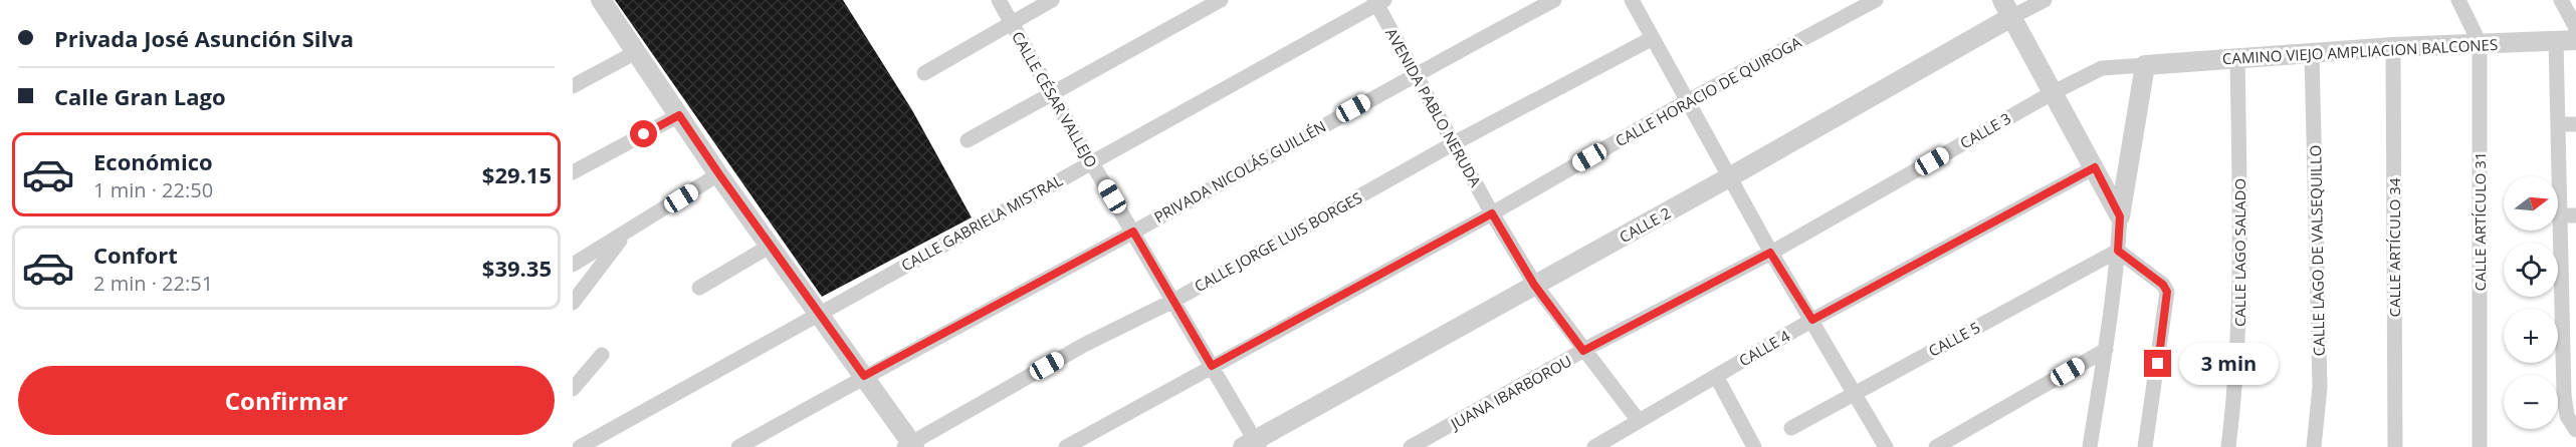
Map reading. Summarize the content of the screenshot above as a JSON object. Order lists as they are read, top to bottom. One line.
{"streets":{"street":["CAMINO VIEJO AMPLIACION BALCONES","CALLE HORACIO DE QUIROGA","CALLE CÉSAR VALLEJO","AVENIDA PABLO NERUDA","CALLE 3","PRIVADA NICOLÁS GUILLÉN","CALLE ARTÍCULO 31","CALLE GABRIELA MISTRAL","CALLE 2","CALLE JORGE LUIS BORGES","CALLE ARTÍCULO 34","CALLE LAGO DE VALSEQUILLO","CALLE LAGO SALADO","CALLE 5","CALLE 4","JUANA IBARBOROU"]},"crossings":[["CAMINO VIEJO AMPLIACION BALCONES","CALLE 3"],["CAMINO VIEJO AMPLIACION BALCONES","CALLE ARTÍCULO 31"],["CAMINO VIEJO AMPLIACION BALCONES","CALLE ARTÍCULO 34"],["CAMINO VIEJO AMPLIACION BALCONES","CALLE LAGO DE VALSEQUILLO"],["CAMINO VIEJO AMPLIACION BALCONES","CALLE LAGO SALADO"],["CALLE HORACIO DE QUIROGA","CALLE CÉSAR VALLEJO"],["CALLE HORACIO DE QUIROGA","AVENIDA PABLO NERUDA"],["CALLE CÉSAR VALLEJO","PRIVADA NICOLÁS GUILLÉN"],["CALLE CÉSAR VALLEJO","CALLE GABRIELA MISTRAL"],["CALLE CÉSAR VALLEJO","CALLE 2"],["CALLE CÉSAR VALLEJO","CALLE JORGE LUIS BORGES"],["AVENIDA PABLO NERUDA","PRIVADA NICOLÁS GUILLÉN"],["AVENIDA PABLO NERUDA","CALLE GABRIELA MISTRAL"],["AVENIDA PABLO NERUDA","CALLE 2"],["AVENIDA PABLO NERUDA","CALLE JORGE LUIS BORGES"],["AVENIDA PABLO NERUDA","CALLE 4"],["AVENIDA PABLO NERUDA","JUANA IBARBOROU"],["CALLE 3","JUANA IBARBOROU"]],"north":"right","page":{"banner":["Privada José Asunción Silva","Calle Gran Lago"],"list":[{"name":"Económico","note":"1 min · 22:50","value":"$29.15"},{"name":"Confort","note":"2 min · 22:51","value":"$39.35"}],"map_buttons":["+","−"],"bubble":"3 min","buttons":"Confirmar"}}
